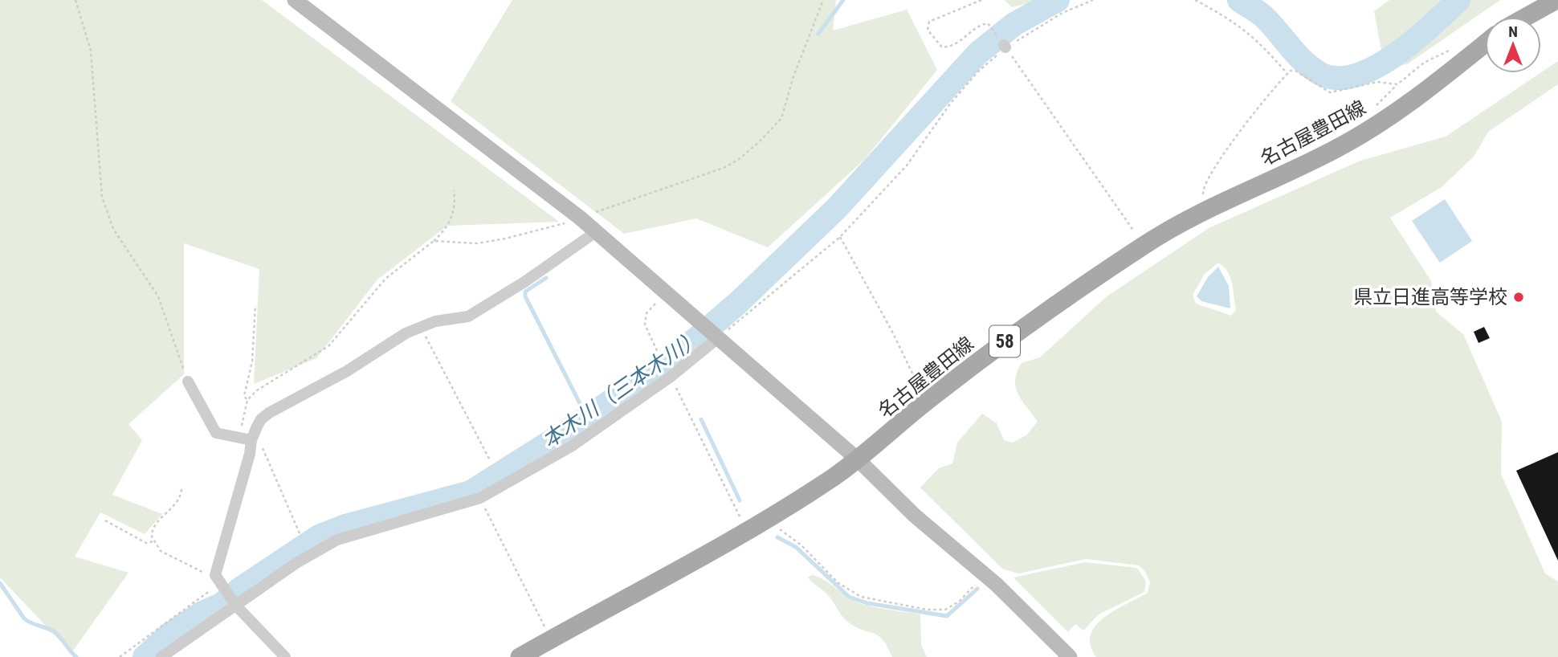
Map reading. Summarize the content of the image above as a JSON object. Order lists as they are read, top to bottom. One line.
{"streets":{"main road":["名古屋豊田線","58"]},"water":["本木川（三本木川）"],"places":["県立日進高等学校"],"north":"top"}
